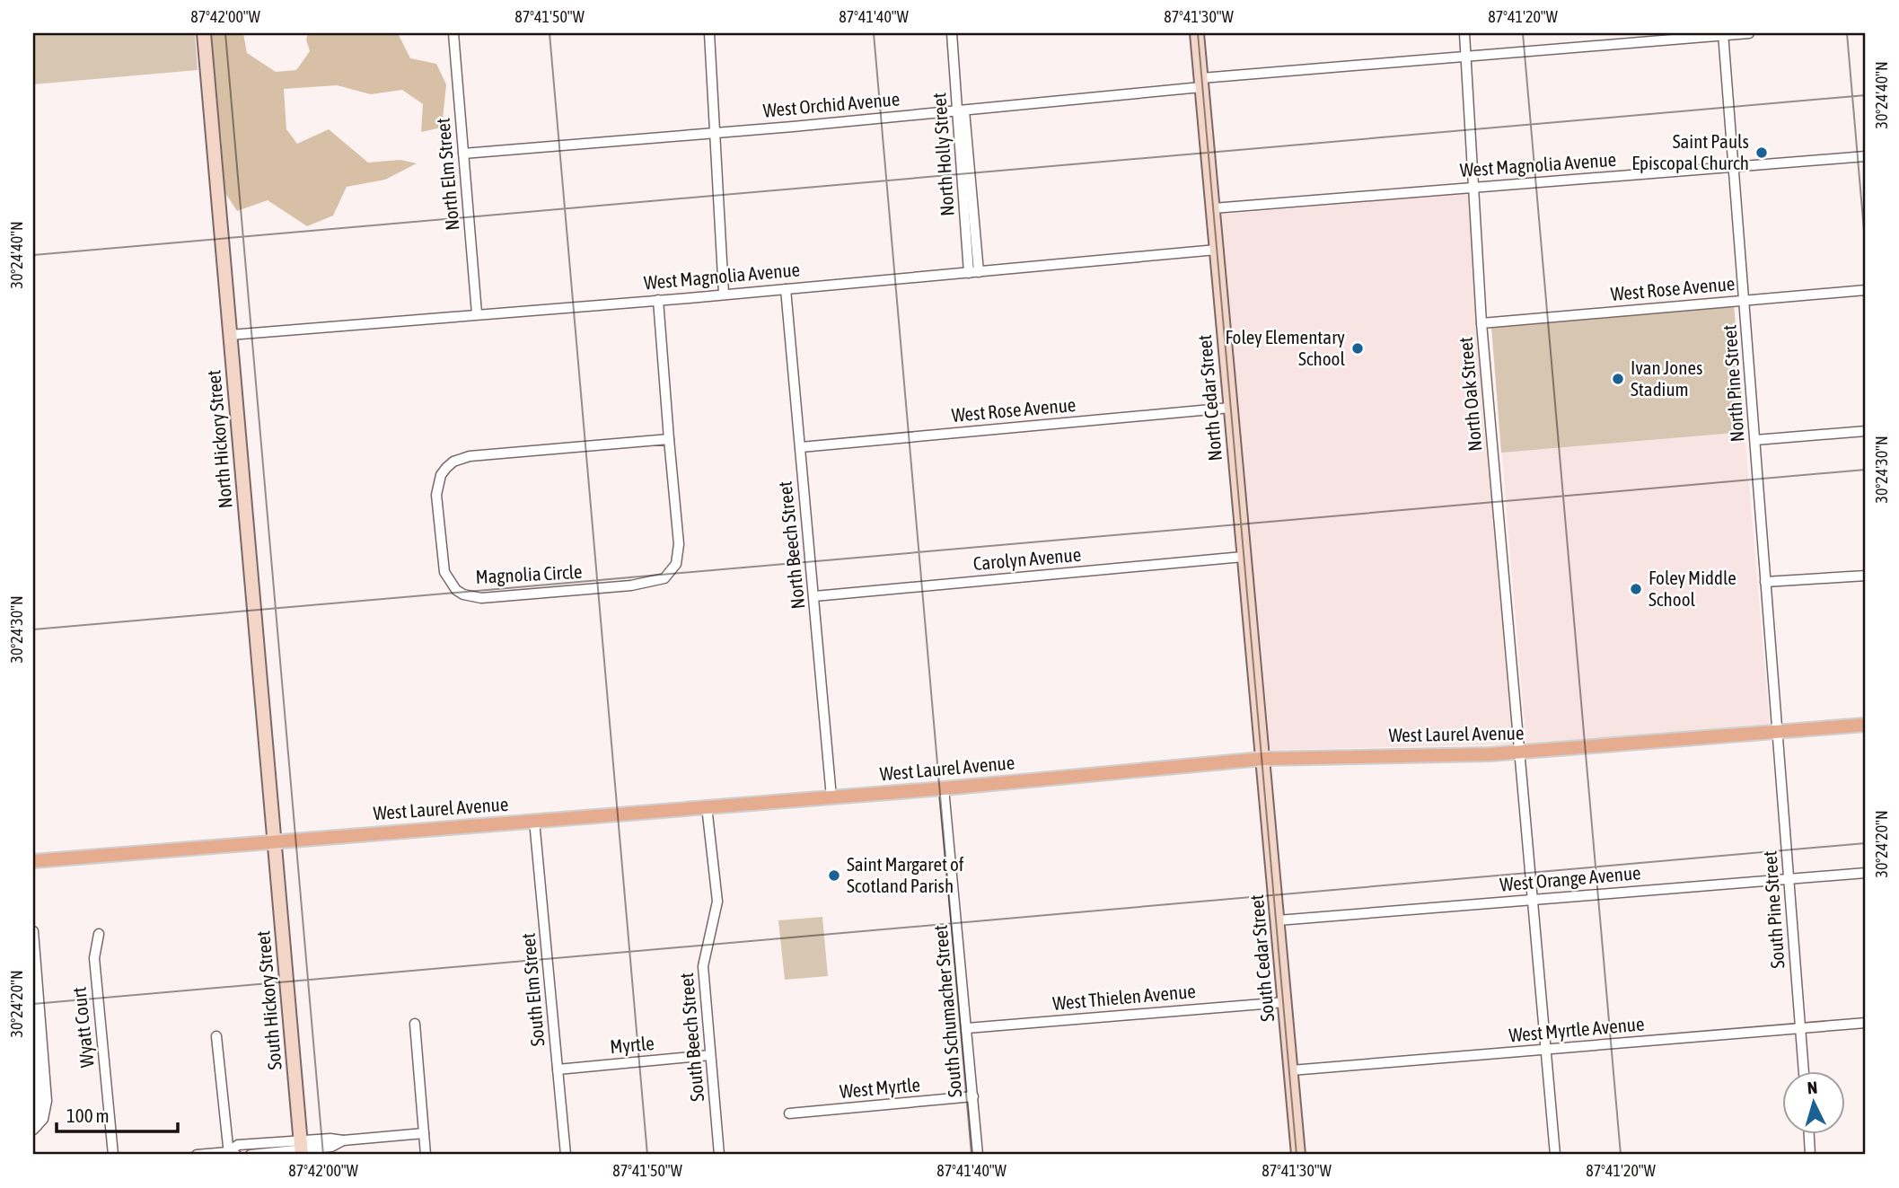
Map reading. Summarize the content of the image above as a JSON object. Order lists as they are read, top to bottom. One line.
{"streets":{"main road":["West Laurel Avenue"],"street":["West Orchid Avenue","North Holly Street","West Magnolia Avenue","North Elm Street","West Rose Avenue","North Pine Street","North Oak Street","North Cedar Street","North Hickory Street","North Beech Street","Carolyn Avenue","Magnolia Circle","West Orange Avenue","South Pine Street","South Cedar Street","South Elm Street","West Thielen Avenue","South Hickory Street","South Schumacher Street","Wyatt Court","West Myrtle Avenue","South Beech Street","Myrtle","West Myrtle"]},"crossings":[["West Orchid Avenue","North Holly Street"],["West Orchid Avenue","North Elm Street"],["West Orchid Avenue","North Pine Street"],["West Orchid Avenue","North Oak Street"],["West Orchid Avenue","North Cedar Street"],["West Magnolia Avenue","North Elm Street"],["West Magnolia Avenue","North Pine Street"],["West Magnolia Avenue","North Oak Street"],["West Magnolia Avenue","North Cedar Street"],["West Magnolia Avenue","North Hickory Street"],["West Magnolia Avenue","North Beech Street"],["West Magnolia Avenue","Magnolia Circle"],["West Rose Avenue","North Pine Street"],["West Rose Avenue","North Oak Street"],["West Rose Avenue","North Cedar Street"],["West Rose Avenue","North Beech Street"],["North Pine Street","West Laurel Avenue"],["North Pine Street","South Pine Street"],["North Oak Street","West Laurel Avenue"],["North Oak Street","West Orange Avenue"],["North Oak Street","West Myrtle Avenue"],["North Cedar Street","Carolyn Avenue"],["North Cedar Street","West Laurel Avenue"],["North Cedar Street","South Cedar Street"],["North Hickory Street","West Laurel Avenue"],["North Hickory Street","South Hickory Street"],["North Beech Street","Carolyn Avenue"],["North Beech Street","West Laurel Avenue"],["West Laurel Avenue","South Pine Street"],["West Laurel Avenue","South Cedar Street"],["West Laurel Avenue","South Elm Street"],["West Laurel Avenue","South Hickory Street"],["West Laurel Avenue","South Schumacher Street"],["West Laurel Avenue","South Beech Street"],["West Orange Avenue","South Pine Street"],["West Orange Avenue","South Cedar Street"],["South Pine Street","West Myrtle Avenue"],["South Cedar Street","West Thielen Avenue"],["South Cedar Street","West Myrtle Avenue"],["South Elm Street","Myrtle"],["West Thielen Avenue","South Schumacher Street"],["South Schumacher Street","West Myrtle"],["South Beech Street","Myrtle"]],"places":["Saint Pauls Episcopal Church","Foley Elementary School","Ivan Jones Stadium","Foley Middle School","Saint Margaret of Scotland Parish"],"scale_bar":"100 m","north":"top","coordinates":["87°42'00\"W","87°41'50\"W","87°41'40\"W","87°41'30\"W","87°41'20\"W","30°24'40\"N","30°24'30\"N","30°24'20\"N"]}
